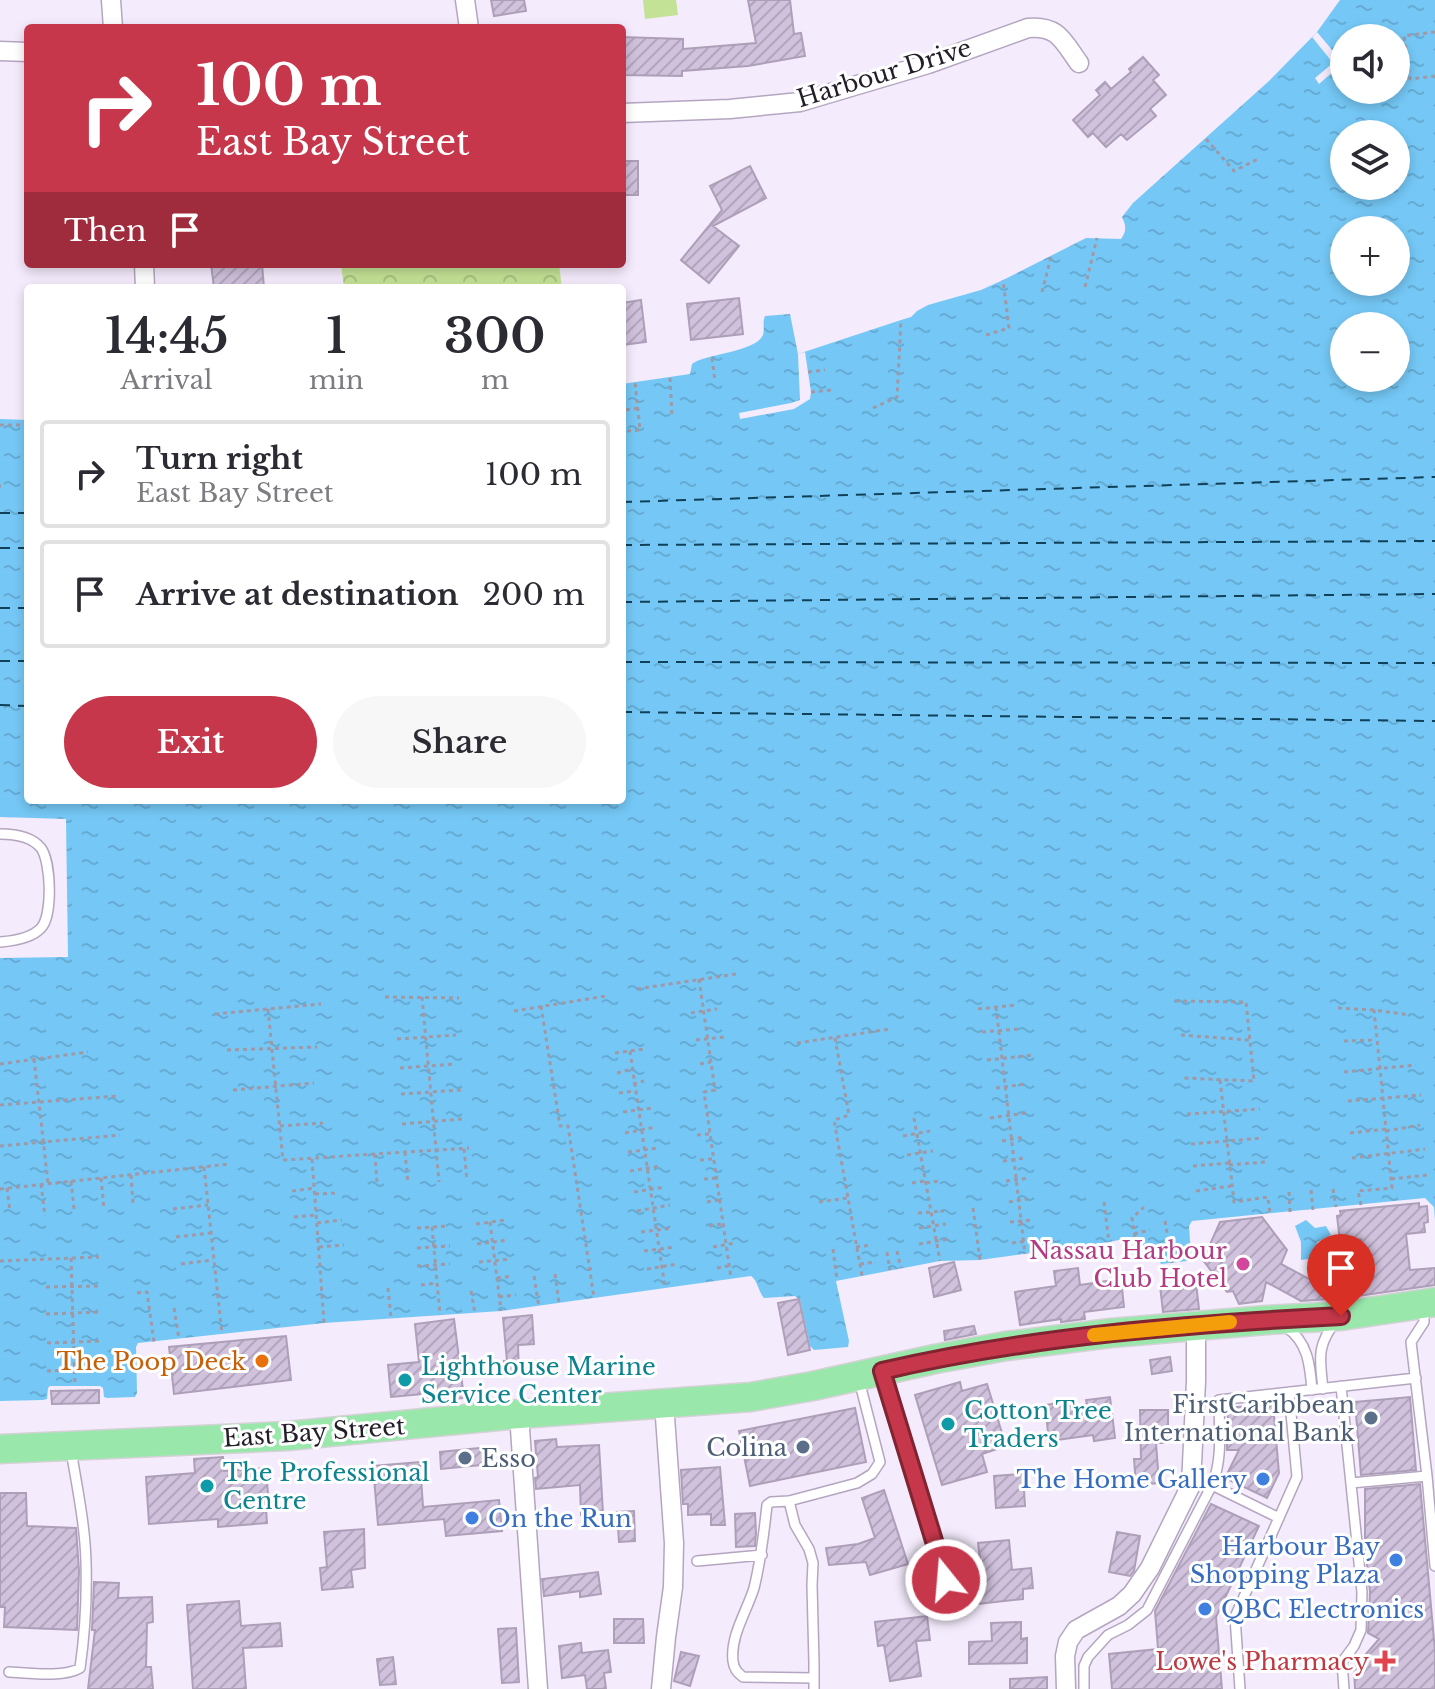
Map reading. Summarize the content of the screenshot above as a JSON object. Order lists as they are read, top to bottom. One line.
{"streets":{"highway":["East Bay Street"],"street":["Harbour Drive"]},"places":{"other":["Nassau Harbour Club Hotel","The Poop Deck","Lighthouse Marine Service Center","FirstCaribbean International Bank","Cotton Tree Traders","Colina","Esso","The Home Gallery","The Professional Centre","On the Run","Harbour Bay Shopping Plaza","QBC Electronics"],"health":["Lowe's Pharmacy"]},"page":{"map_buttons":["+","−"],"turn":["100 m","East Bay Street"],"then":"Then","eta":["14:45","Arrival","1","min","300","m"],"list":[{"name":"Turn right","note":"East Bay Street","value":"100 m"},{"name":"Arrive at destination","value":"200 m"}],"buttons":["Exit","Share"]}}
